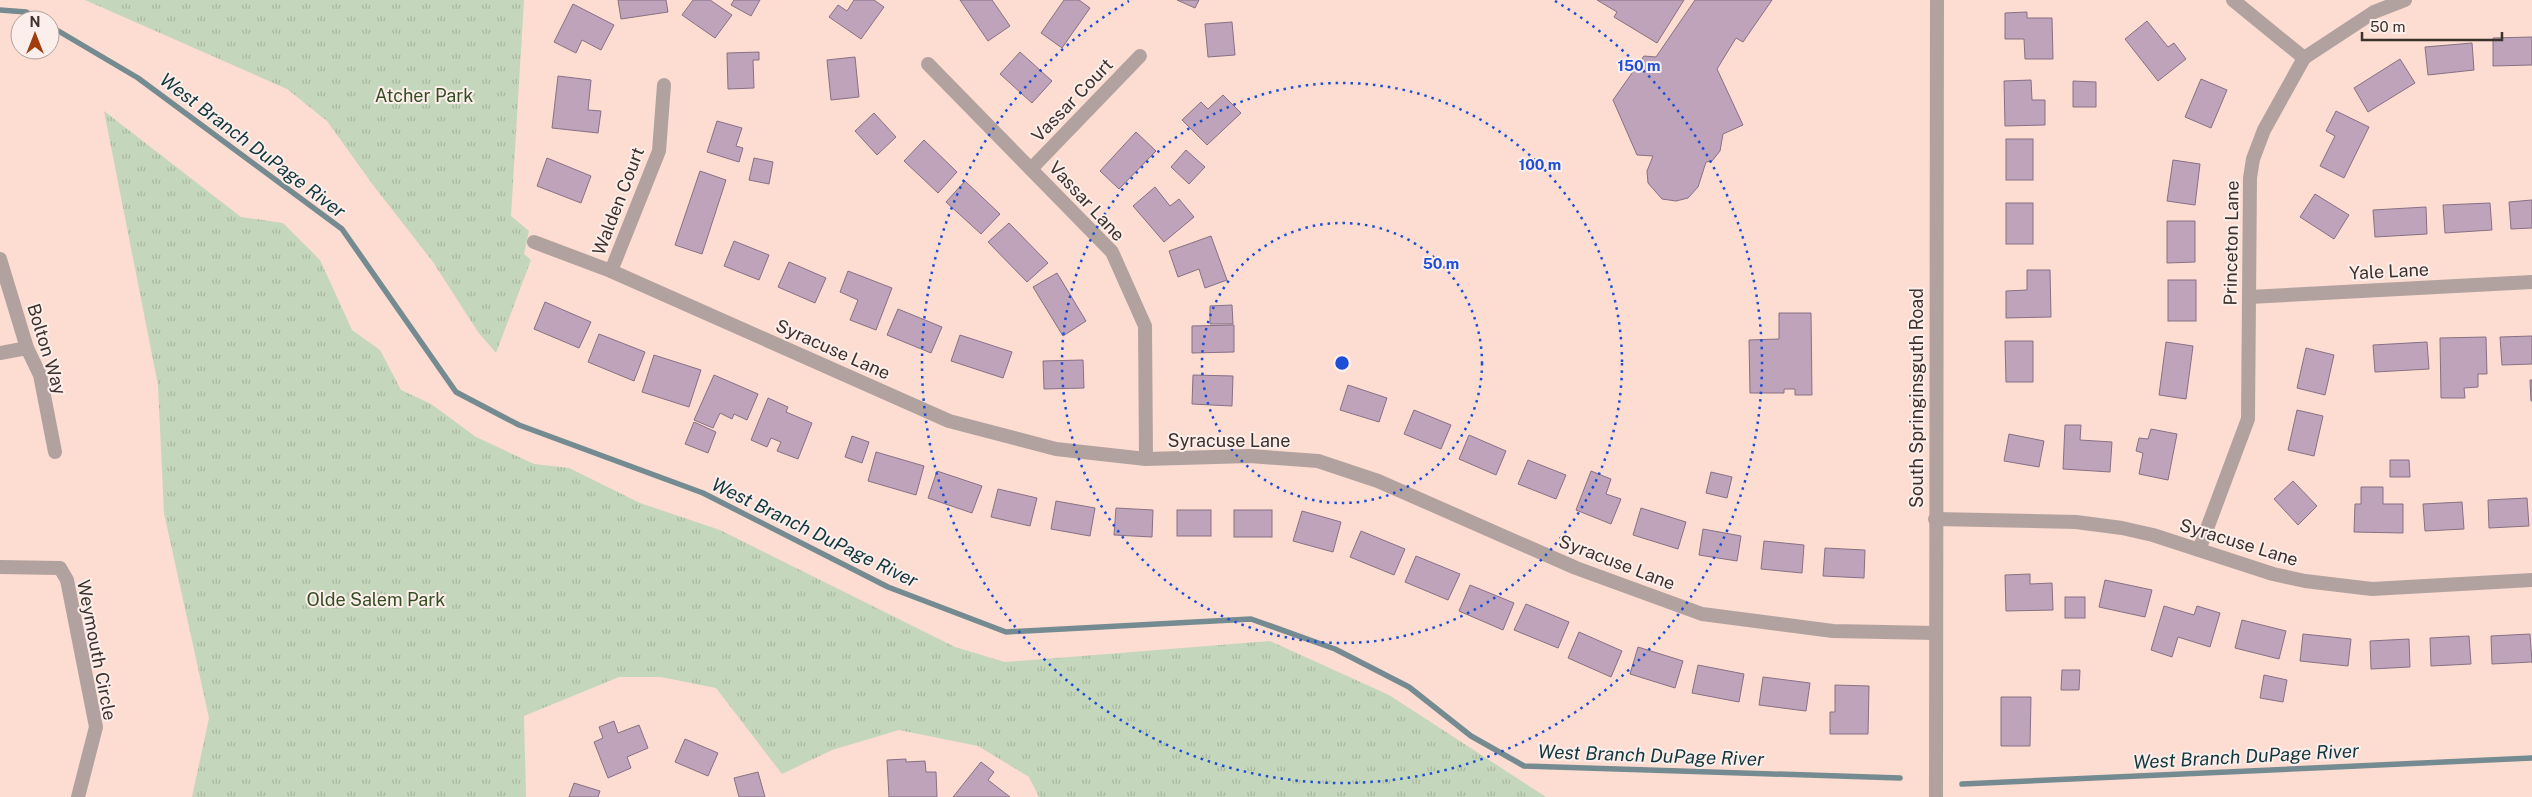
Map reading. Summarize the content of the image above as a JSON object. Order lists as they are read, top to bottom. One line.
{"streets":{"street":["Vassar Court","Walden Court","Vassar Lane","Princeton Lane","Yale Lane","Bolton Way","Syracuse Lane","South Springinsguth Road","Weymouth Circle"]},"crossings":[["Vassar Court","Vassar Lane"],["Walden Court","Syracuse Lane"],["Vassar Lane","Syracuse Lane"],["Princeton Lane","Yale Lane"],["Princeton Lane","Syracuse Lane"],["Syracuse Lane","South Springinsguth Road"]],"water":["West Branch DuPage River"],"parks":["Atcher Park","Olde Salem Park"],"scale_bar":"50 m","north":"top","rings":["150 m","100 m","50 m"]}
